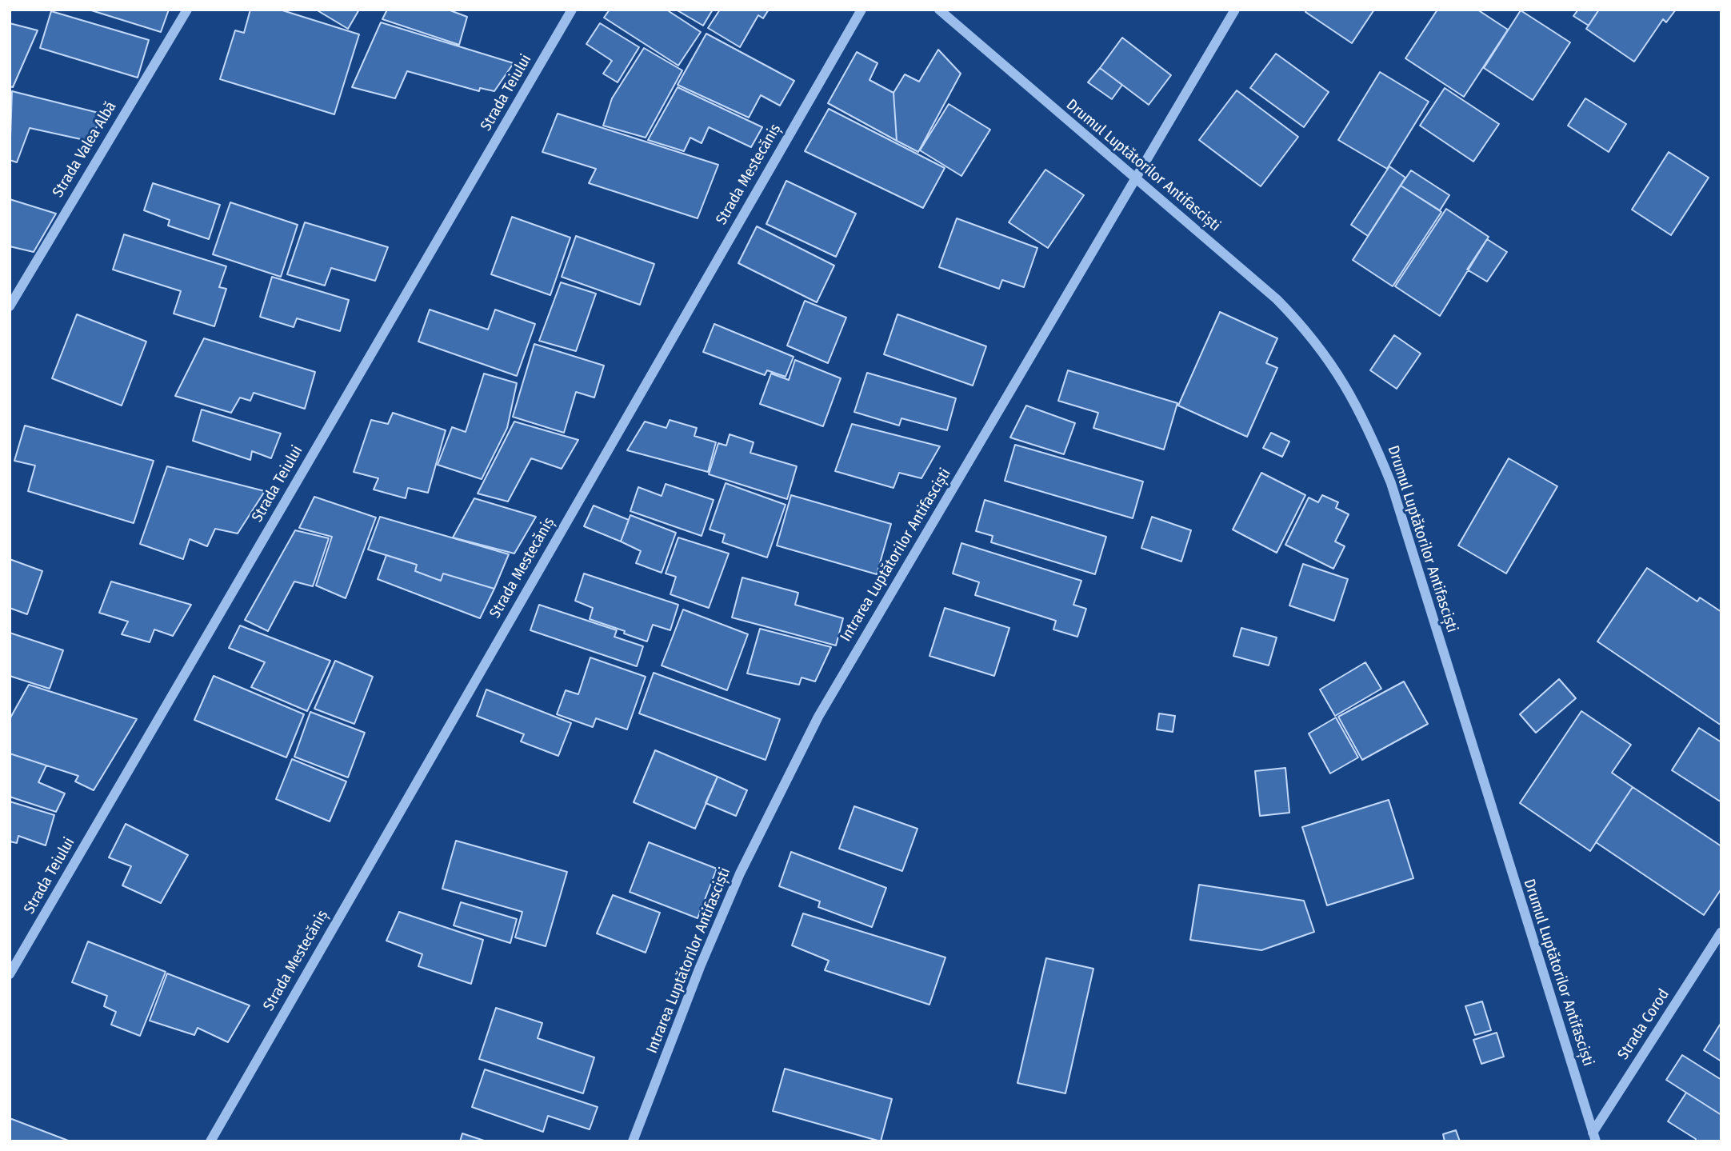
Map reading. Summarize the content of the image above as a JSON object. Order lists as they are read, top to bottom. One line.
{"streets":{"street":["Strada Teiului","Strada Valea Albă","Drumul Luptătorilor Antifasciști","Strada Mestecăniș","Intrarea Luptătorilor Antifasciști","Strada Corod"]},"crossings":[["Drumul Luptătorilor Antifasciști","Intrarea Luptătorilor Antifasciști"],["Drumul Luptătorilor Antifasciști","Strada Corod"]]}
